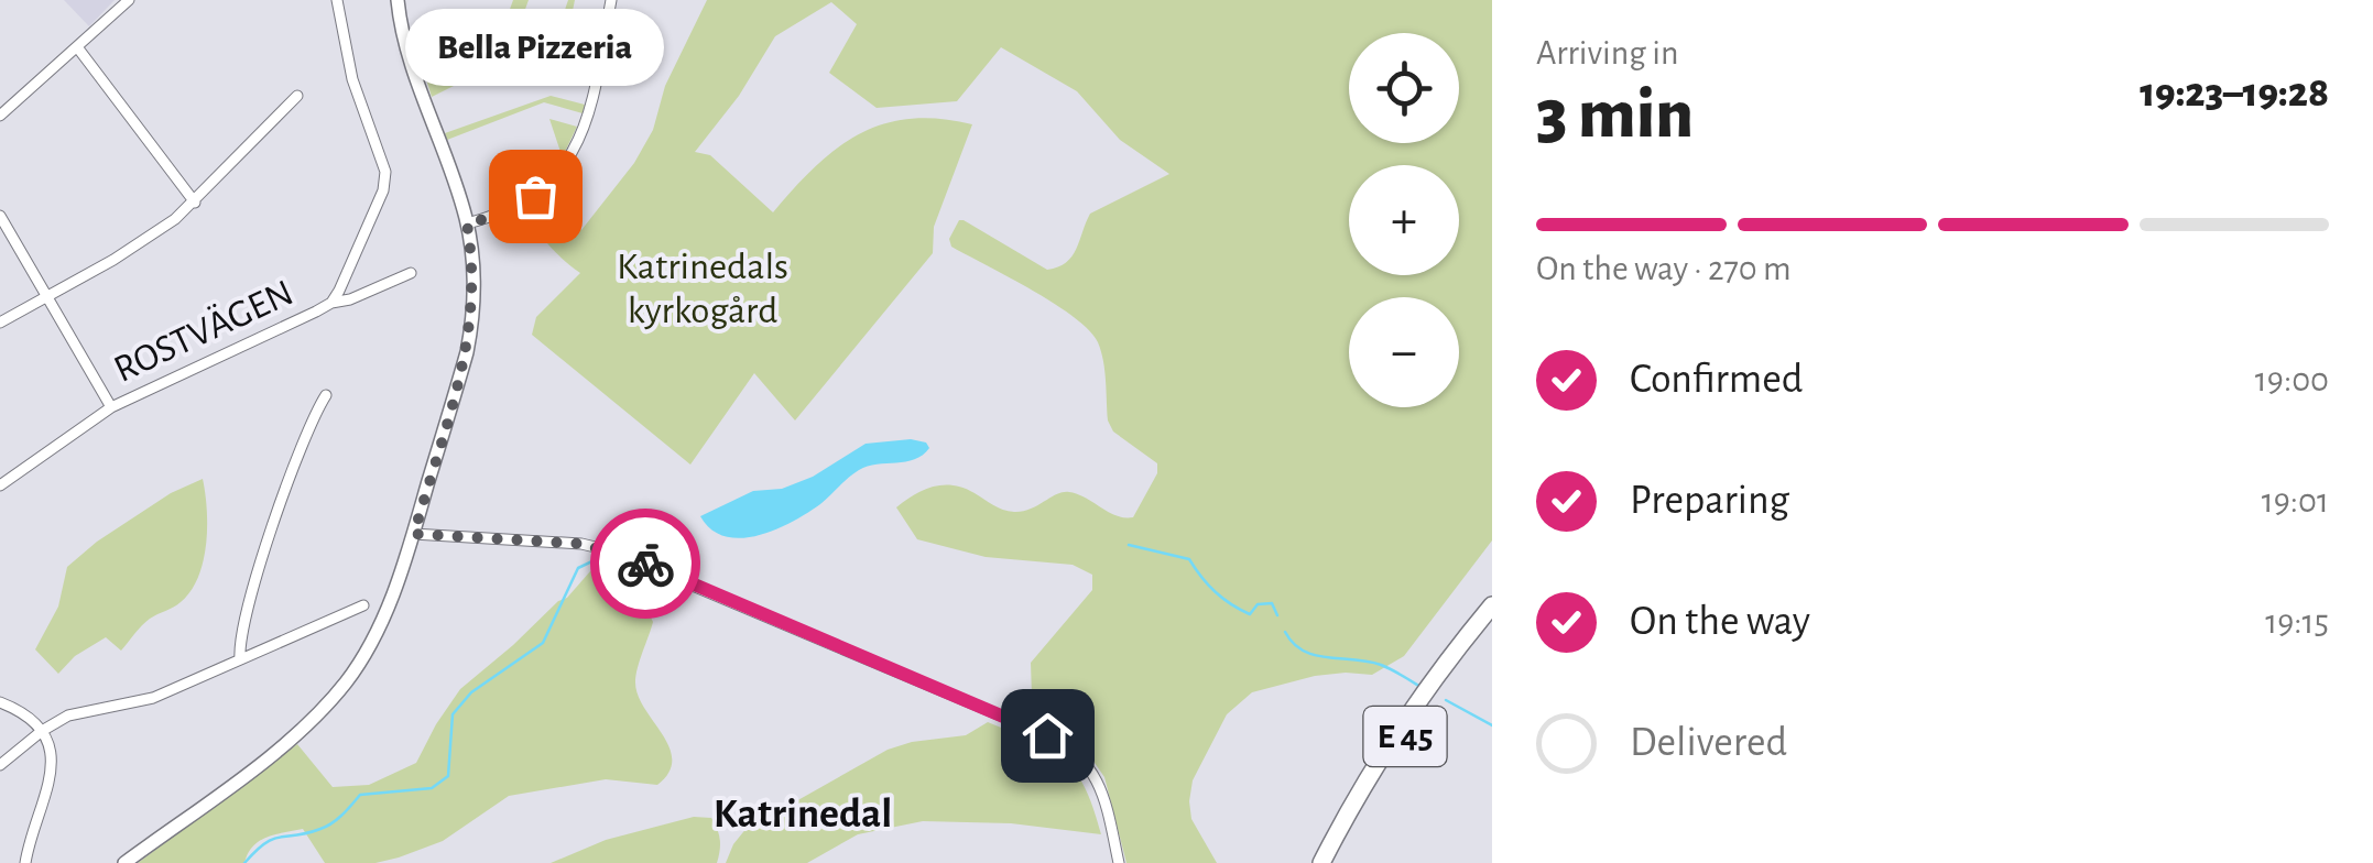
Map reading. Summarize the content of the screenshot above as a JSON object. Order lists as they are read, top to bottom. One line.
{"streets":{"highway":["E 45"],"street":["ROSTVÄGEN"]},"districts":["Katrinedal"],"parks":["Katrinedals kyrkogård"],"places":["Bella Pizzeria"],"page":{"heading":["3 min","Arriving in","19:23–19:28"],"bubble":"Bella Pizzeria","map_buttons":["+","−"],"bar":"On the way · 270 m","list":[["Confirmed","19:00"],["Preparing","19:01"],["On the way","19:15"],"Delivered"]}}
